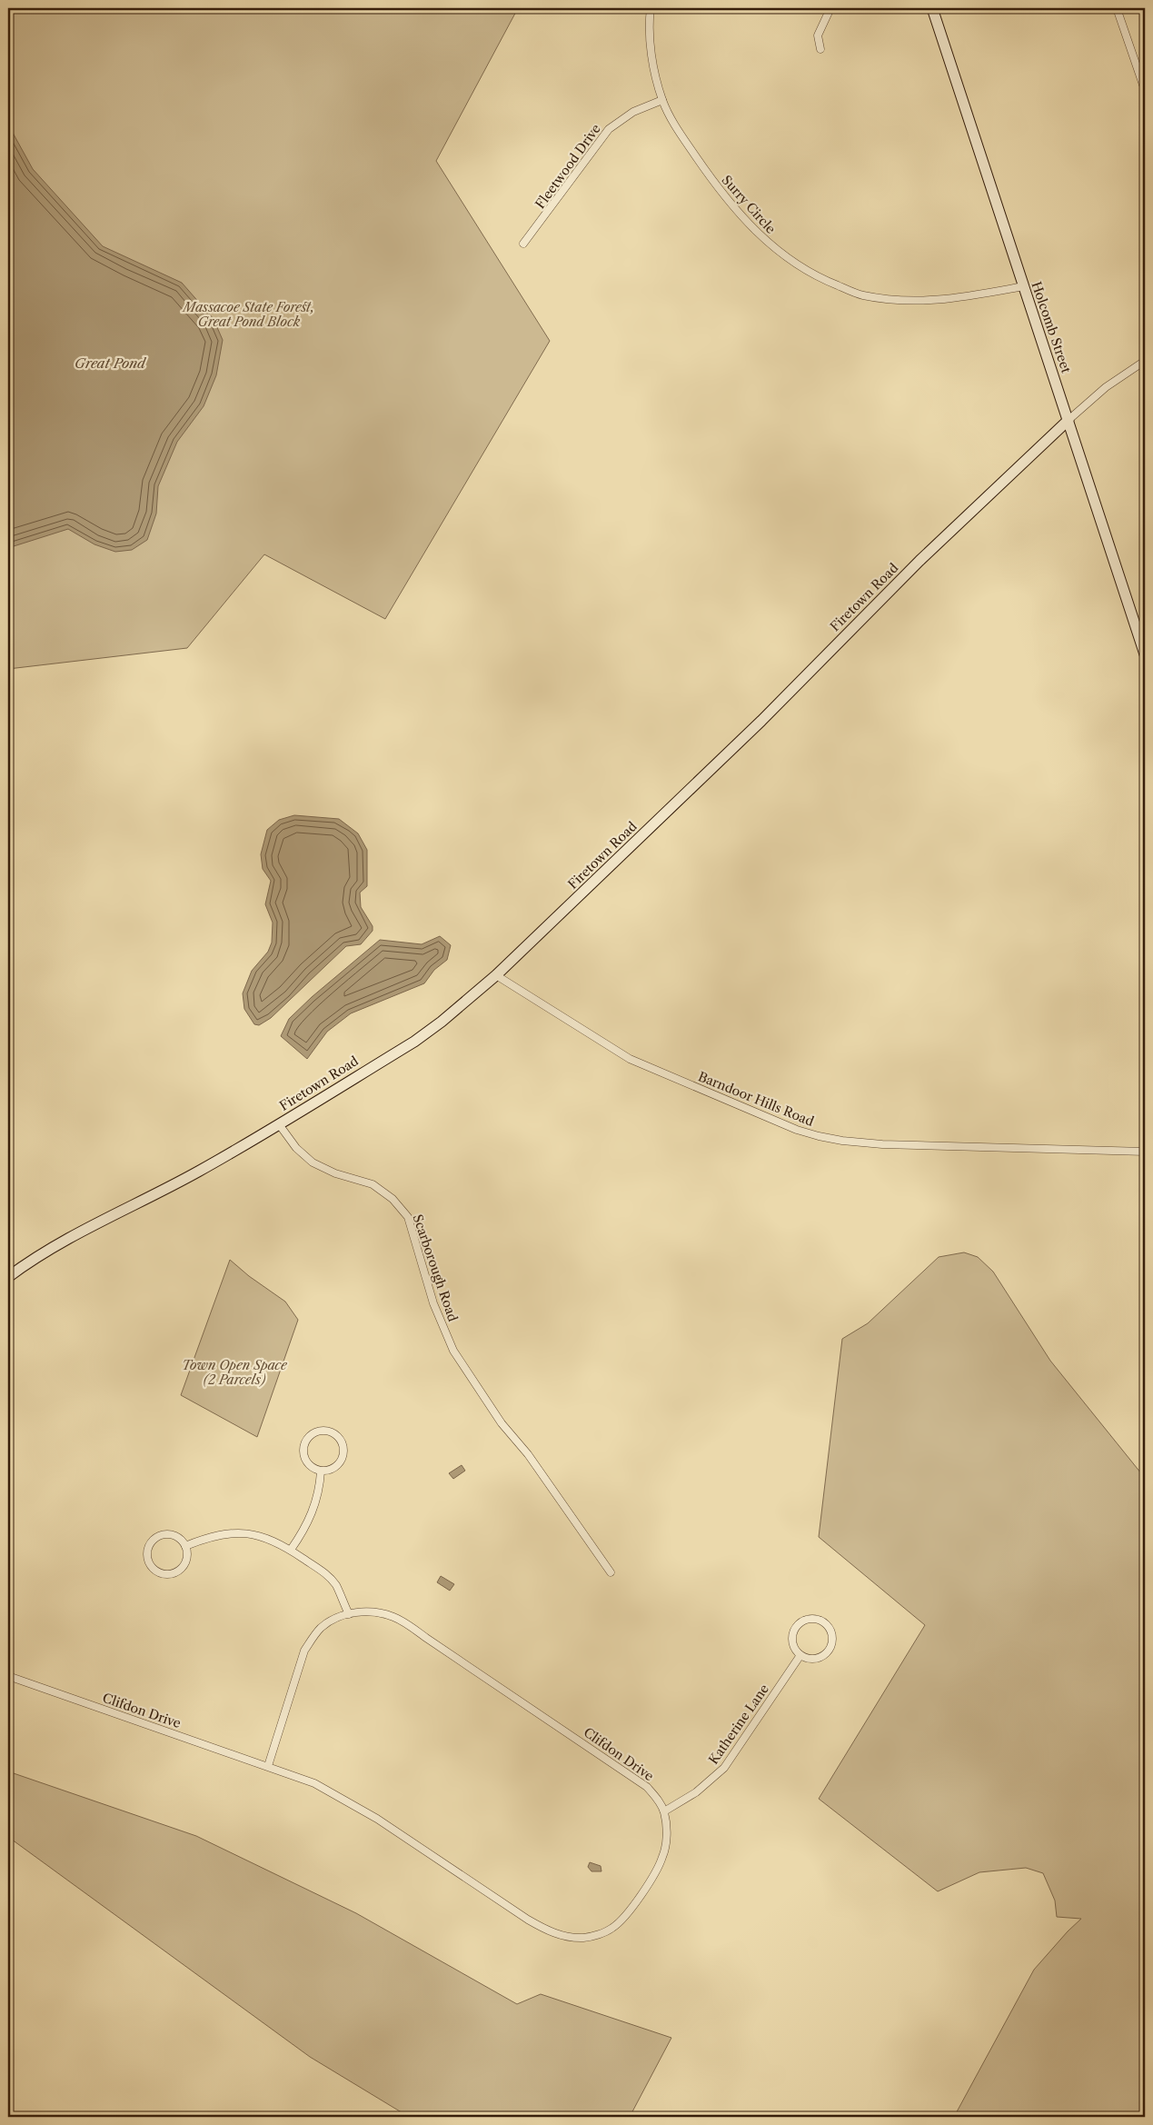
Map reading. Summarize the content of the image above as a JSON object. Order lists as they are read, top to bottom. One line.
{"streets":{"street":["Fleetwood Drive","Surry Circle","Holcomb Street","Firetown Road","Barndoor Hills Road","Scarborough Road","Clifdon Drive","Katherine Lane"]},"crossings":[["Fleetwood Drive","Surry Circle"],["Surry Circle","Holcomb Street"],["Holcomb Street","Firetown Road"],["Firetown Road","Barndoor Hills Road"],["Firetown Road","Scarborough Road"],["Clifdon Drive","Katherine Lane"]],"water":["Great Pond"],"parks":["Massacoe State Forest, Great Pond Block","Town Open Space (2 Parcels)"]}
